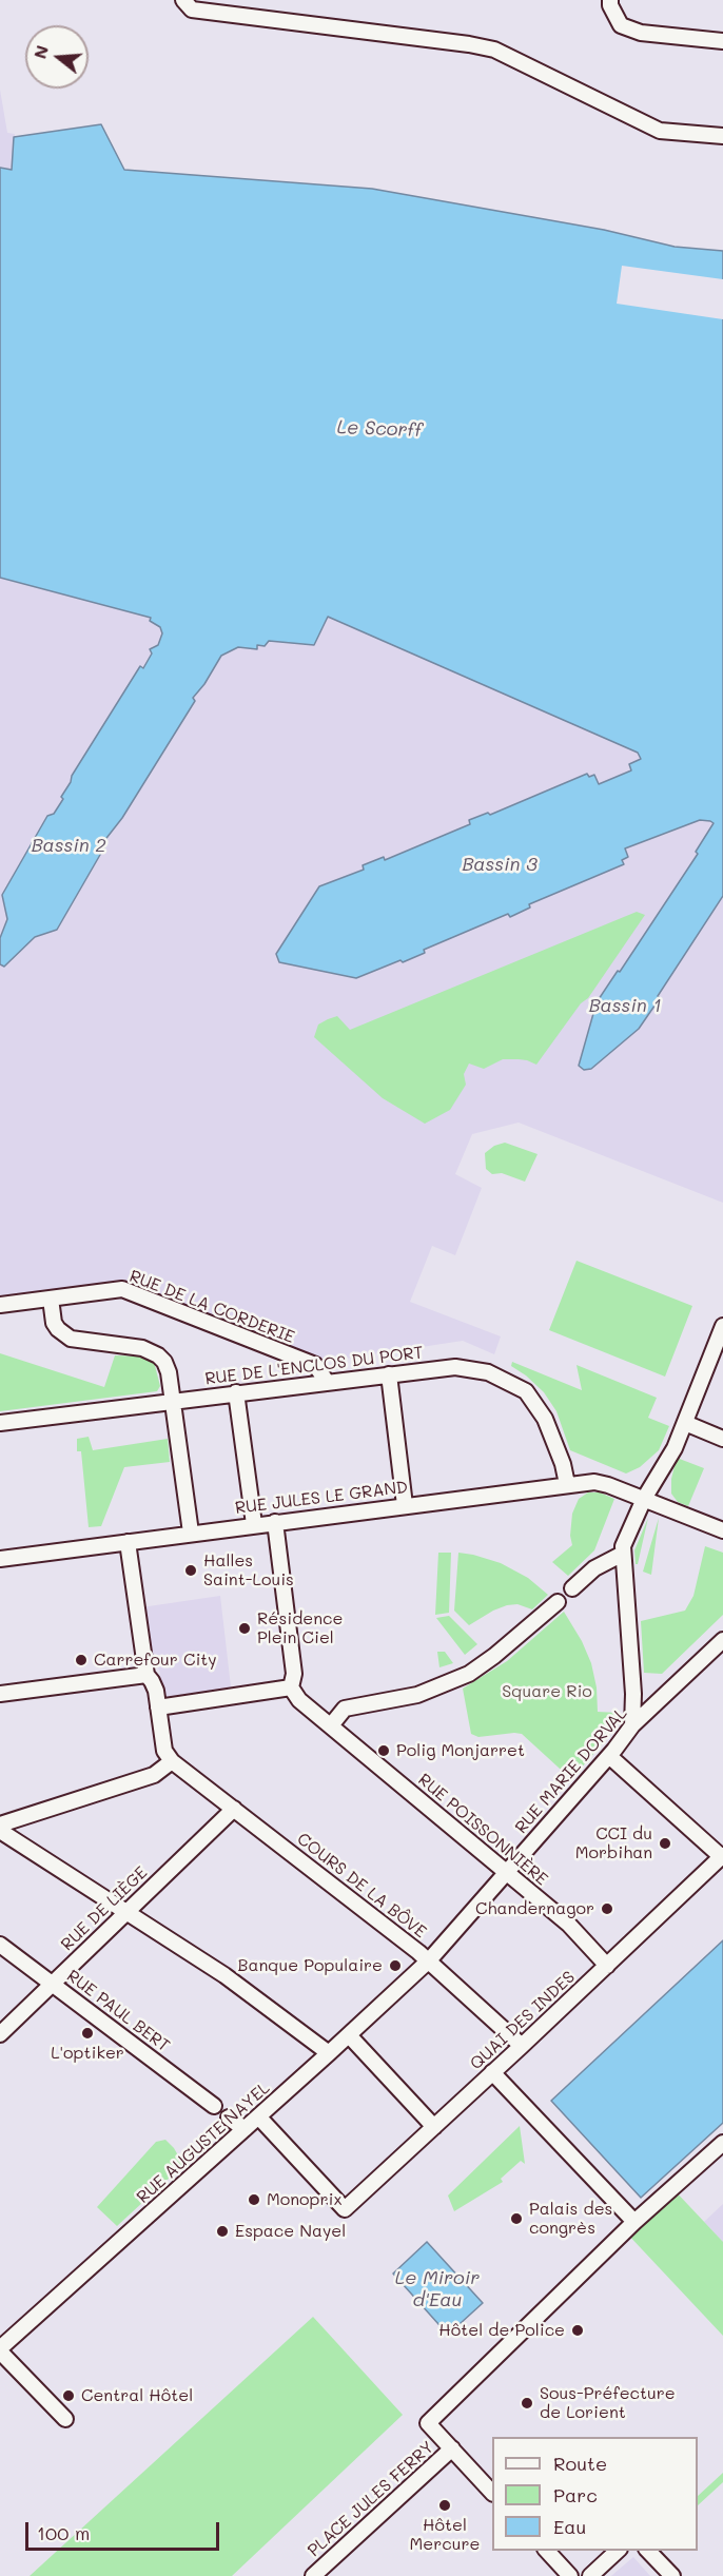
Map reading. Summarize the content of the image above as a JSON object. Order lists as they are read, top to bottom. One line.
{"streets":{"street":["RUE DE LA CORDERIE","RUE DE L'ENCLOS DU PORT","RUE JULES LE GRAND","RUE MARIE DORVAL","RUE POISSONNIÈRE","COURS DE LA BÔVE","RUE DE LIÈGE","RUE PAUL BERT","QUAI DES INDES","RUE AUGUSTE NAYEL","PLACE JULES FERRY"]},"crossings":[["RUE DE LA CORDERIE","RUE DE L'ENCLOS DU PORT"],["RUE DE L'ENCLOS DU PORT","RUE JULES LE GRAND"],["RUE MARIE DORVAL","RUE POISSONNIÈRE"],["RUE MARIE DORVAL","COURS DE LA BÔVE"],["RUE MARIE DORVAL","RUE AUGUSTE NAYEL"],["RUE POISSONNIÈRE","QUAI DES INDES"],["COURS DE LA BÔVE","RUE DE LIÈGE"],["COURS DE LA BÔVE","QUAI DES INDES"],["COURS DE LA BÔVE","RUE AUGUSTE NAYEL"],["RUE DE LIÈGE","RUE PAUL BERT"],["QUAI DES INDES","RUE AUGUSTE NAYEL"]],"water":["Le Scorff","Bassin 2","Bassin 3","Bassin 1","Le Miroir d'Eau"],"parks":["Square Rio"],"places":["Halles Saint-Louis","Résidence Plein Ciel","Carrefour City","Polig Monjarret","CCI du Morbihan","Chandernagor","Banque Populaire","L'optiker","Monoprix","Palais des congrès","Espace Nayel","Hôtel de Police","Central Hôtel","Sous-Préfecture de Lorient","Hôtel Mercure"],"legend":["Route","Parc","Eau"],"scale_bar":"100 m","north":"left"}
